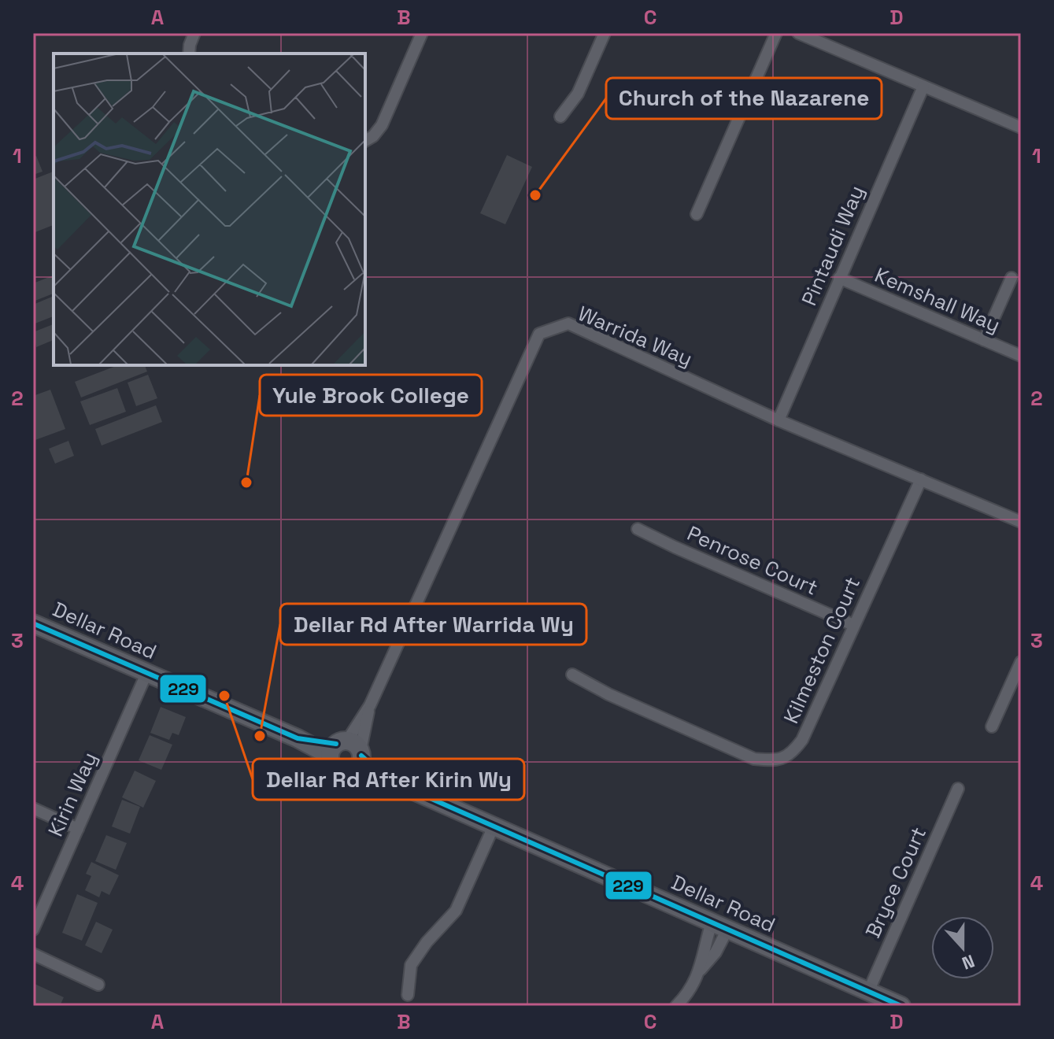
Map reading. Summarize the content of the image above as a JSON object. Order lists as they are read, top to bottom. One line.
{"streets":{"main road":["Dellar Road"],"street":["Pintaudi Way","Kemshall Way","Warrida Way","Penrose Court","Kilmeston Court","Kirin Way","Bryce Court"]},"crossings":[["Pintaudi Way","Kemshall Way"],["Pintaudi Way","Warrida Way"],["Warrida Way","Dellar Road"],["Warrida Way","Kilmeston Court"],["Penrose Court","Kilmeston Court"],["Dellar Road","Kirin Way"],["Dellar Road","Bryce Court"]],"places":["Church of the Nazarene","Yule Brook College","Dellar Rd After Kirin Wy","Dellar Rd After Warrida Wy"],"lines":["transit line 229"],"north":"bottom","grid":{"columns":["A","B","C","D"],"rows":["1","2","3","4"]}}
